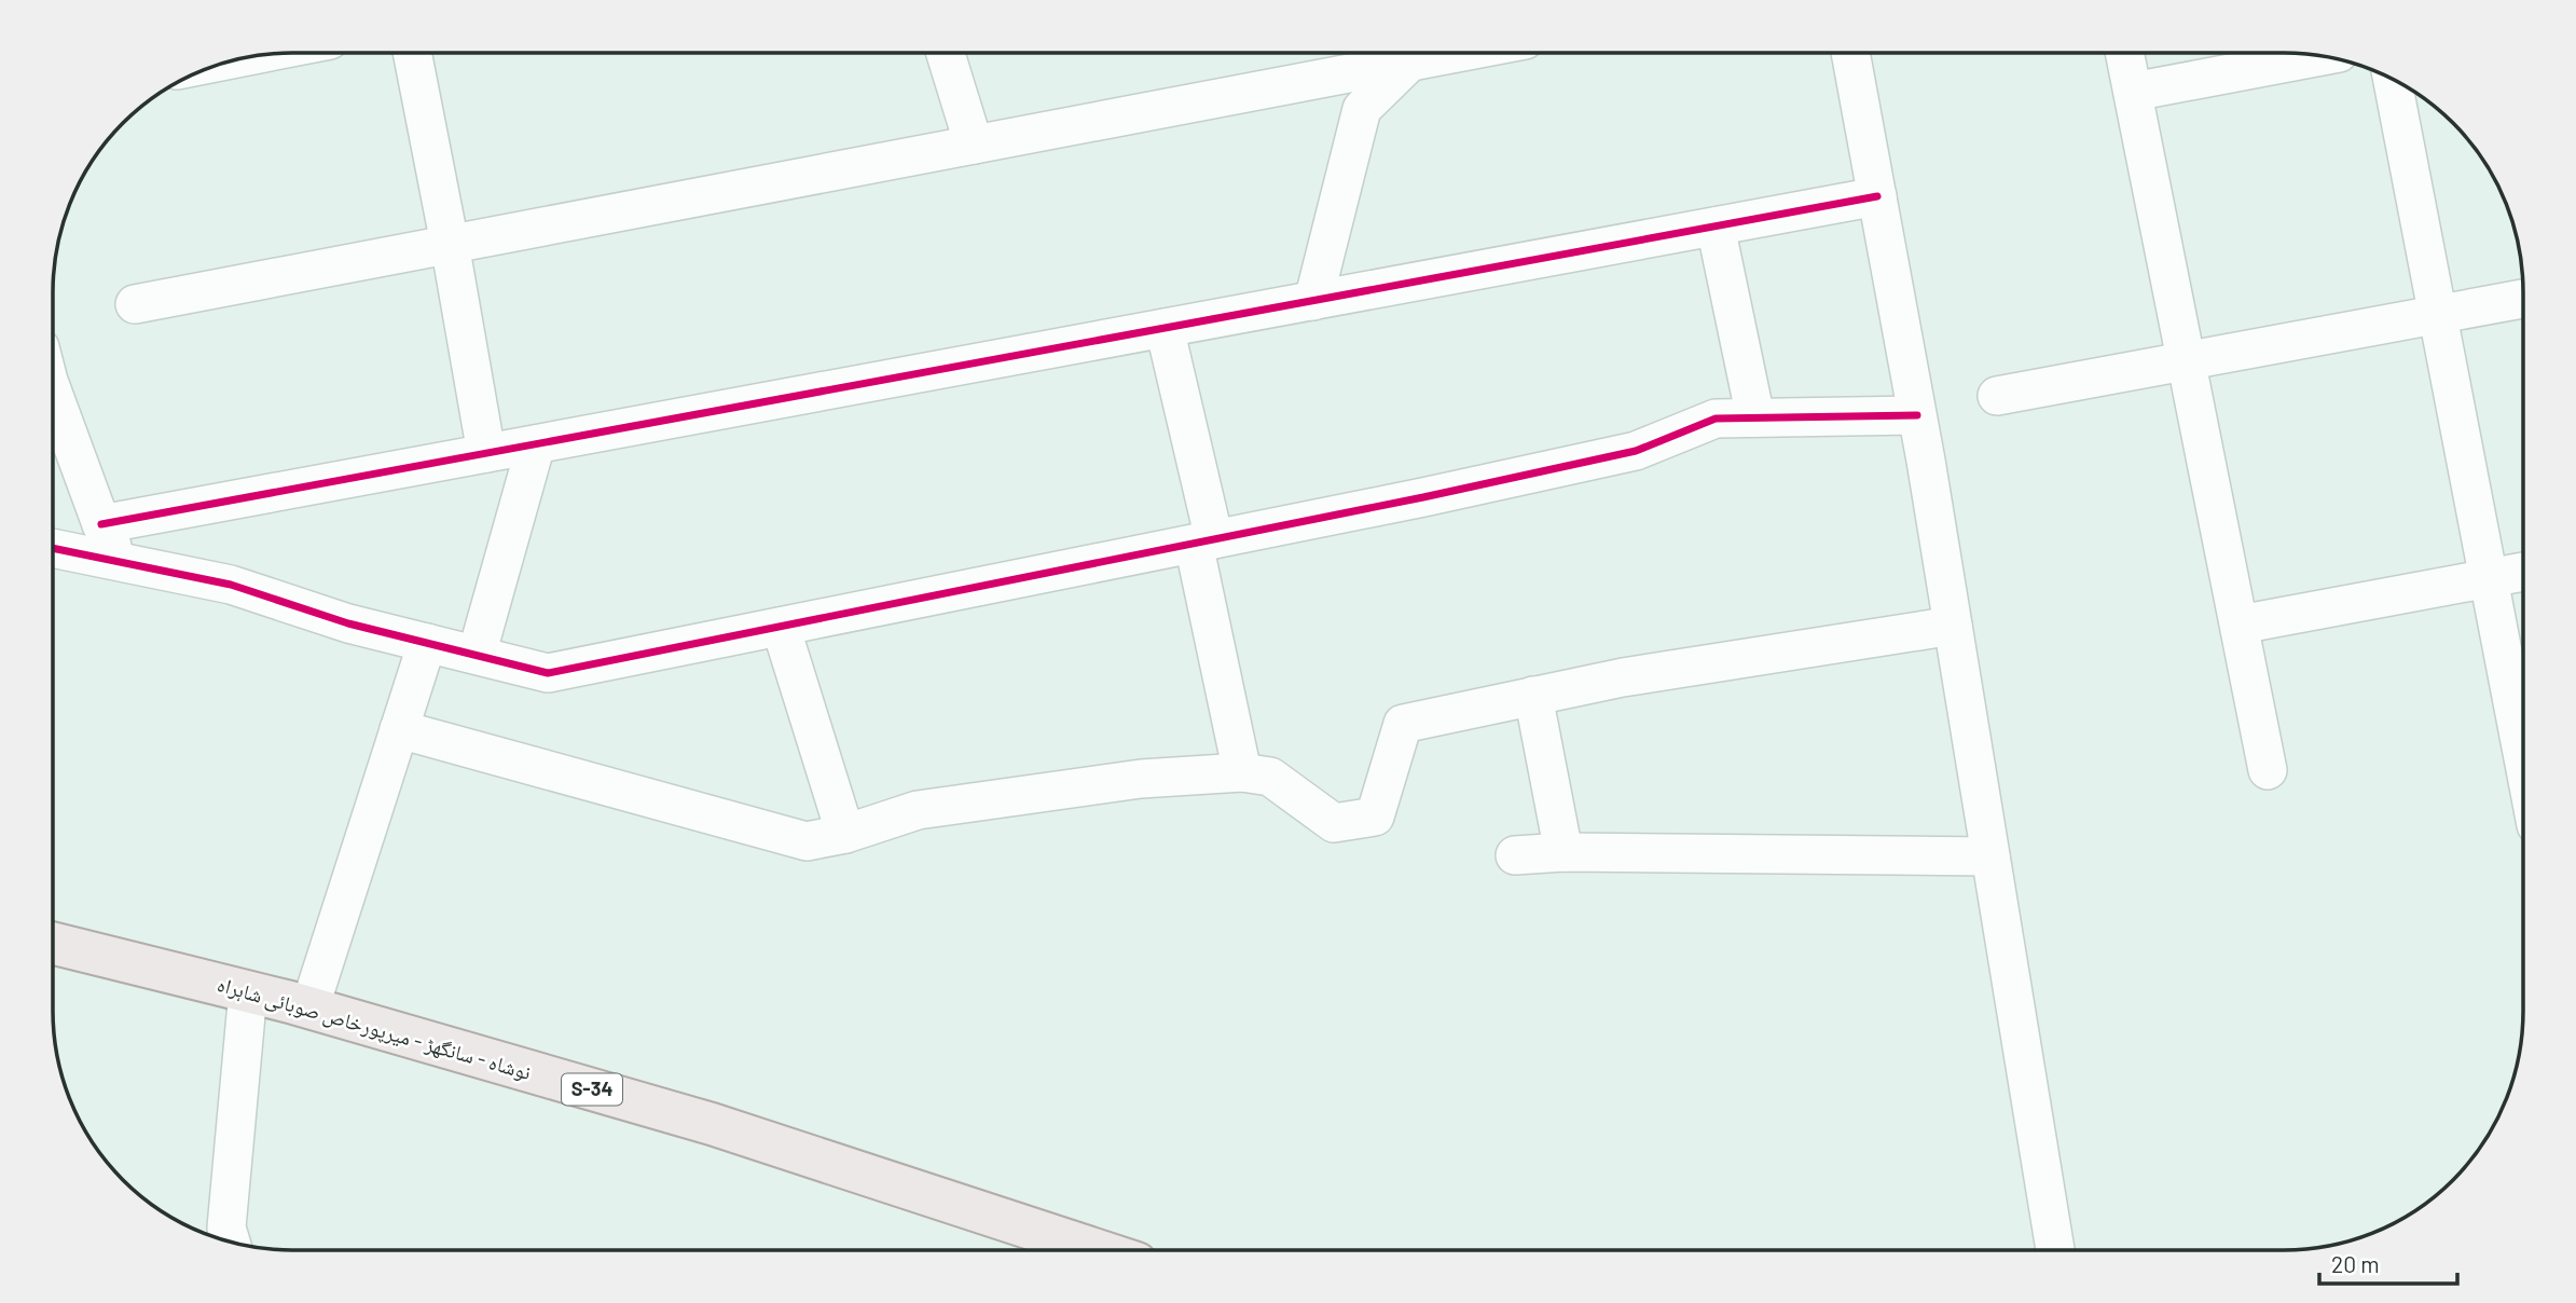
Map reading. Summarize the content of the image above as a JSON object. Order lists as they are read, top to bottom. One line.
{"streets":{"main road":["نوشاہ - سانگھڑ - میرپورخاص صوبائی شاہراہ","S-34"]},"scale_bar":"20 m"}
